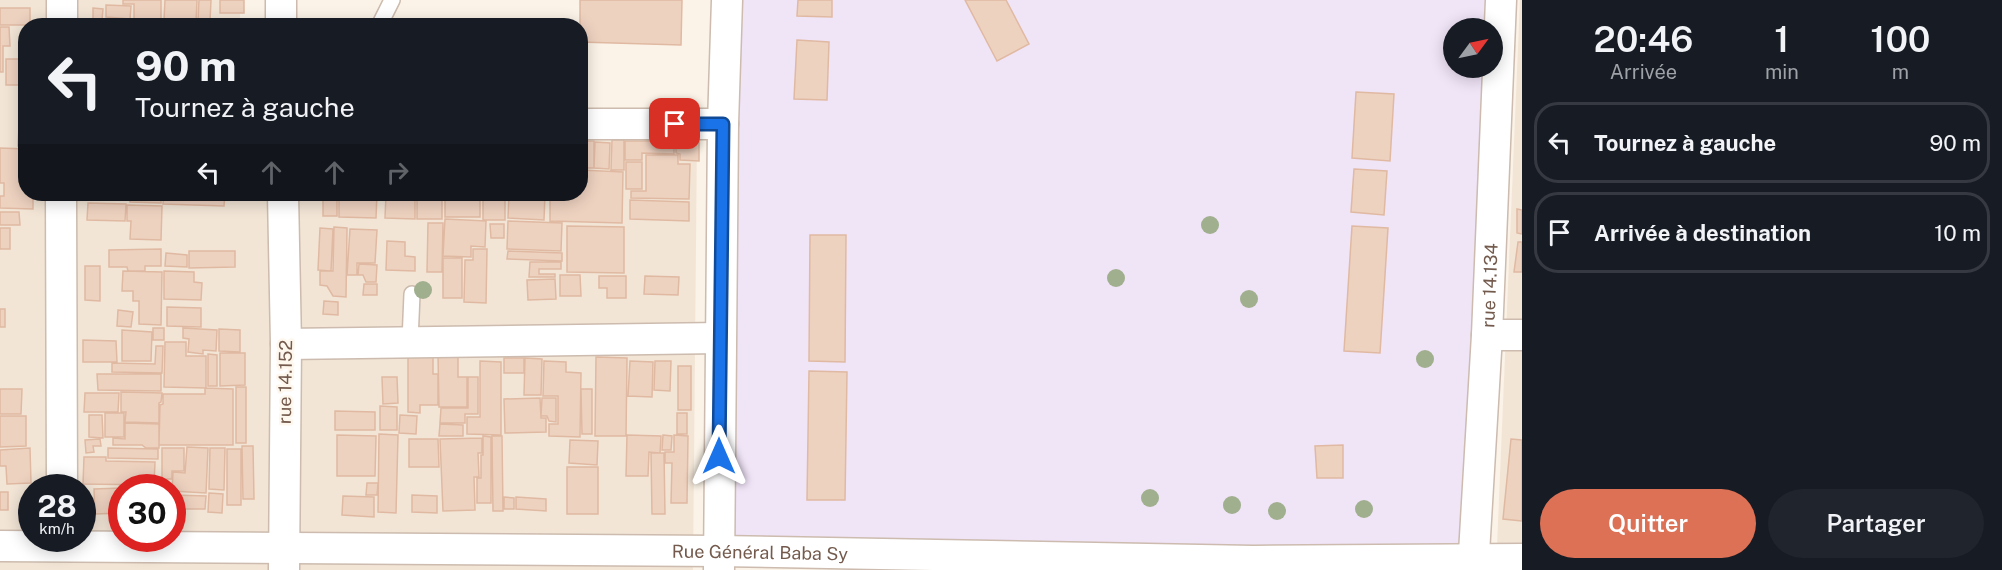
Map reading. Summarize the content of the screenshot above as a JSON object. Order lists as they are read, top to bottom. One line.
{"streets":{"street":["rue 14.134","rue 14.152","Rue Général Baba Sy"]},"crossings":[["rue 14.134","Rue Général Baba Sy"],["rue 14.152","Rue Général Baba Sy"]],"north":"top right","page":{"eta":["20:46","Arrivée","1","min","100","m"],"turn":["90 m","Tournez à gauche"],"list":[{"name":"Tournez à gauche","value":"90 m"},{"name":"Arrivée à destination","value":"10 m"}],"speed":"28 km/h","limit":"30","buttons":["Quitter","Partager"]}}
